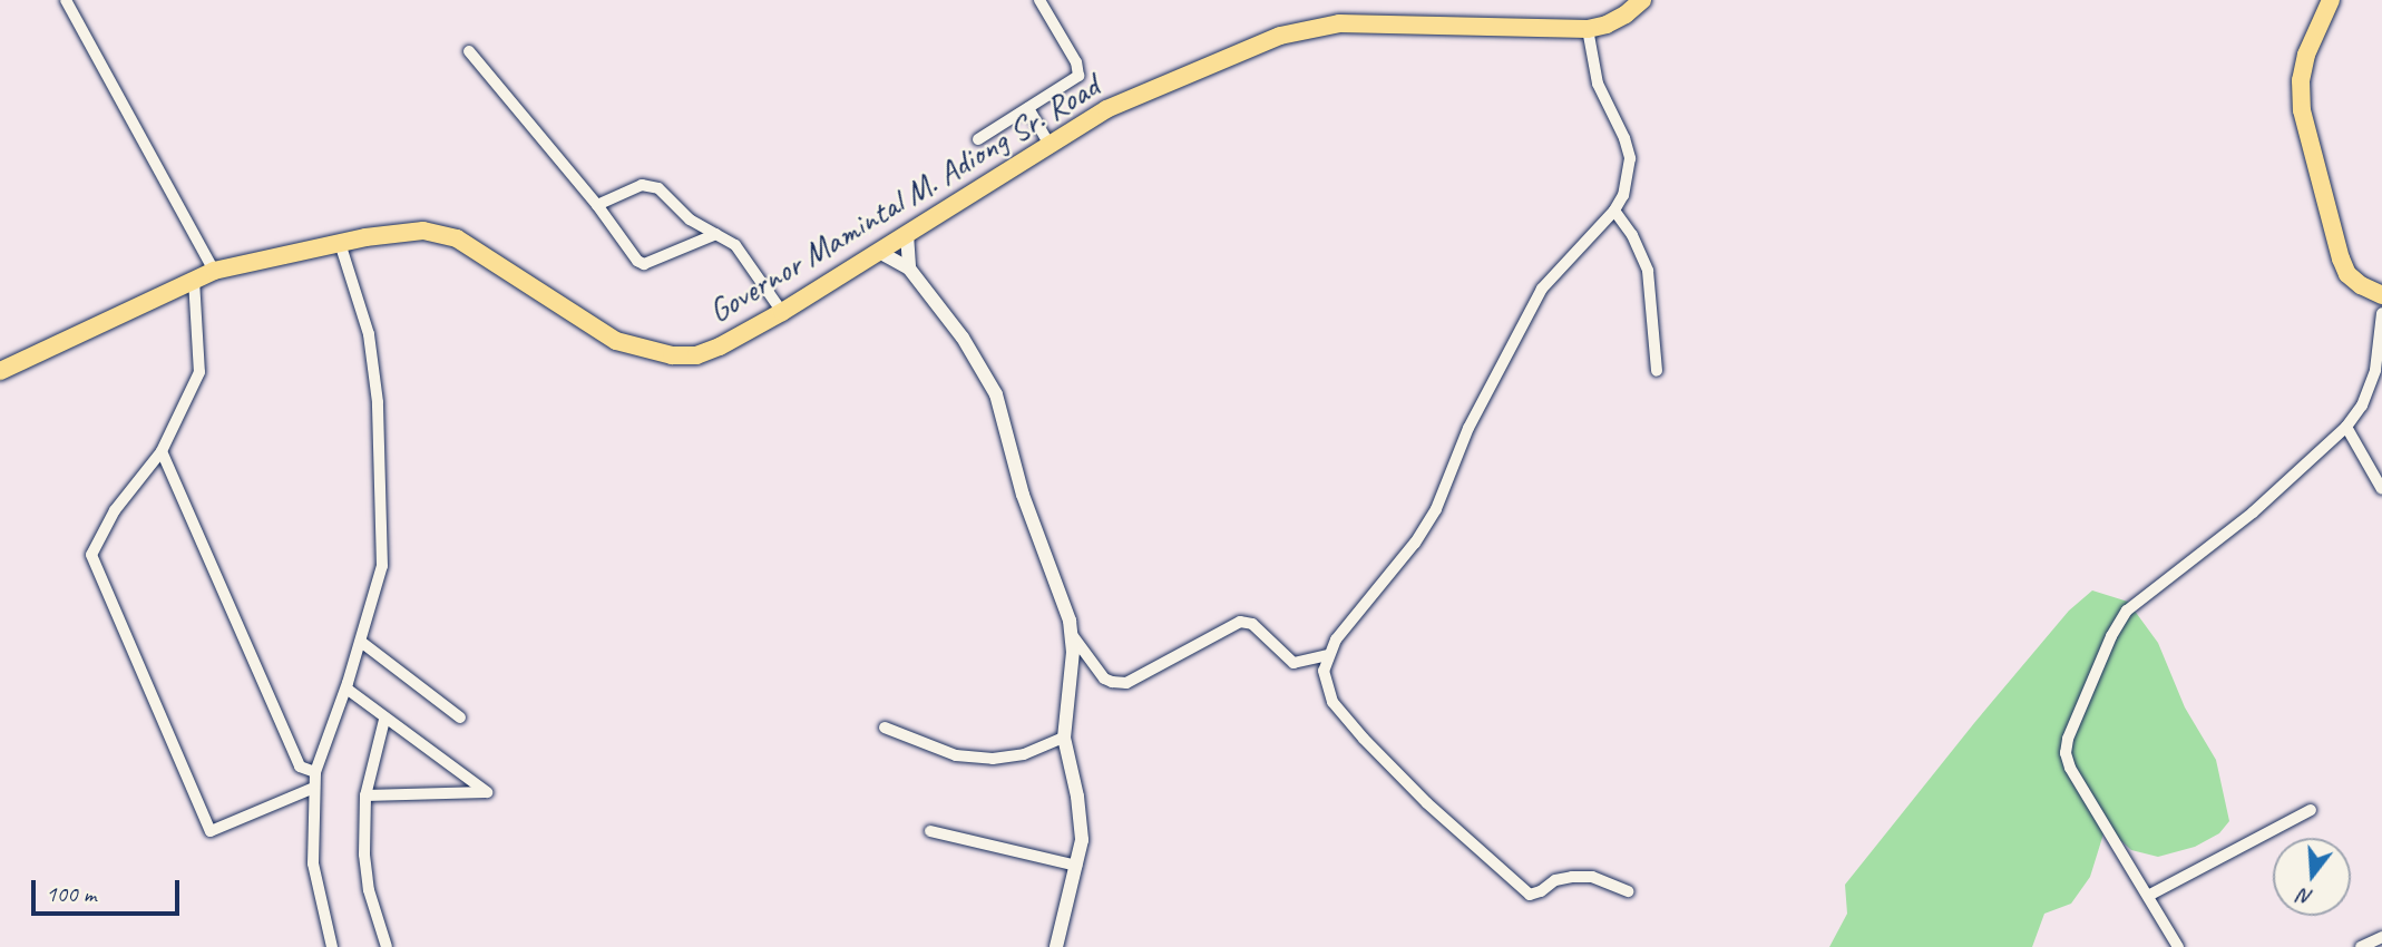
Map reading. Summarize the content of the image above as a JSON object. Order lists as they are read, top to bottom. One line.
{"streets":{"main road":["Governor Mamintal M. Adiong Sr. Road"]},"scale_bar":"100 m","north":"bottom"}
